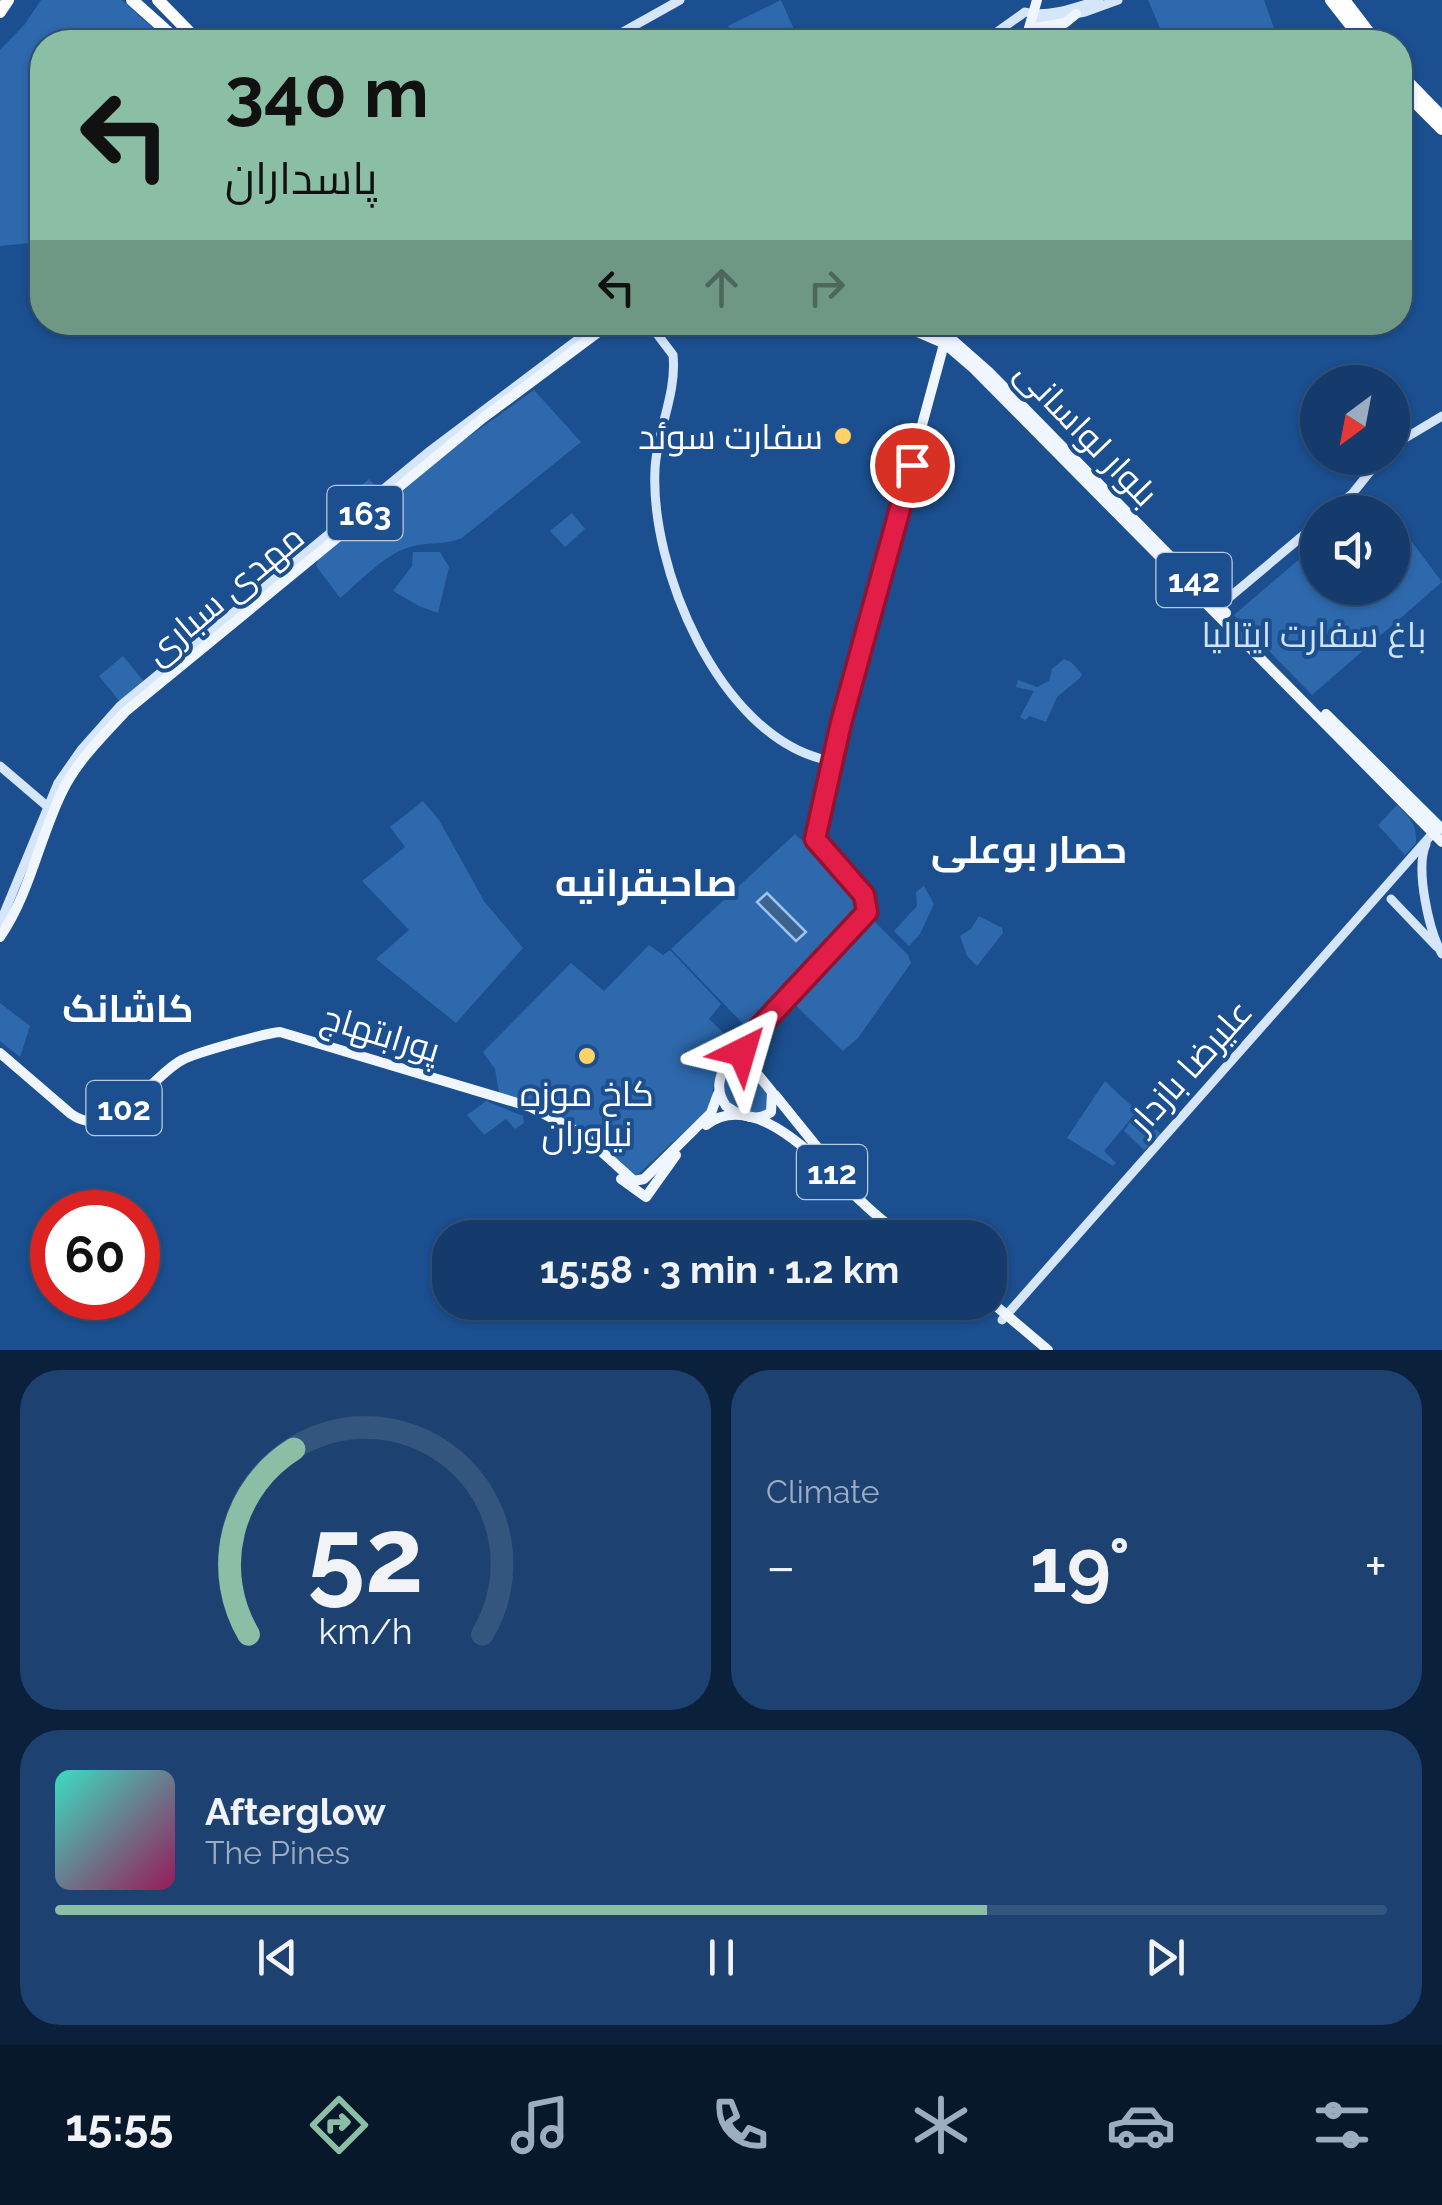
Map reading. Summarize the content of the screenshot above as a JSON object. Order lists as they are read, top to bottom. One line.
{"streets":{"main road":["بلوار لواسانی","163","142","مهدی سباری","پورابتهاج","علیرضا بازدار","102","112"]},"crossings":[["بلوار لواسانی","142"],["بلوار لواسانی","علیرضا بازدار"],["163","مهدی سباری"]],"districts":["حصار بوعلی","صاحبقرانیه","کاشانک"],"parks":["باغ سفارت ایتالیا"],"places":["سفارت سوئد","کاخ موزه نیاوران"],"north":"bottom left","page":{"turn":["340 m","پاسداران"],"limit":"60","trip":"15:58 · 3 min · 1.2 km","tile":"Climate","heat":["−","19°","+"],"song":["Afterglow","The Pines"],"tabs":"15:55","gauge":["52","km/h"]}}
